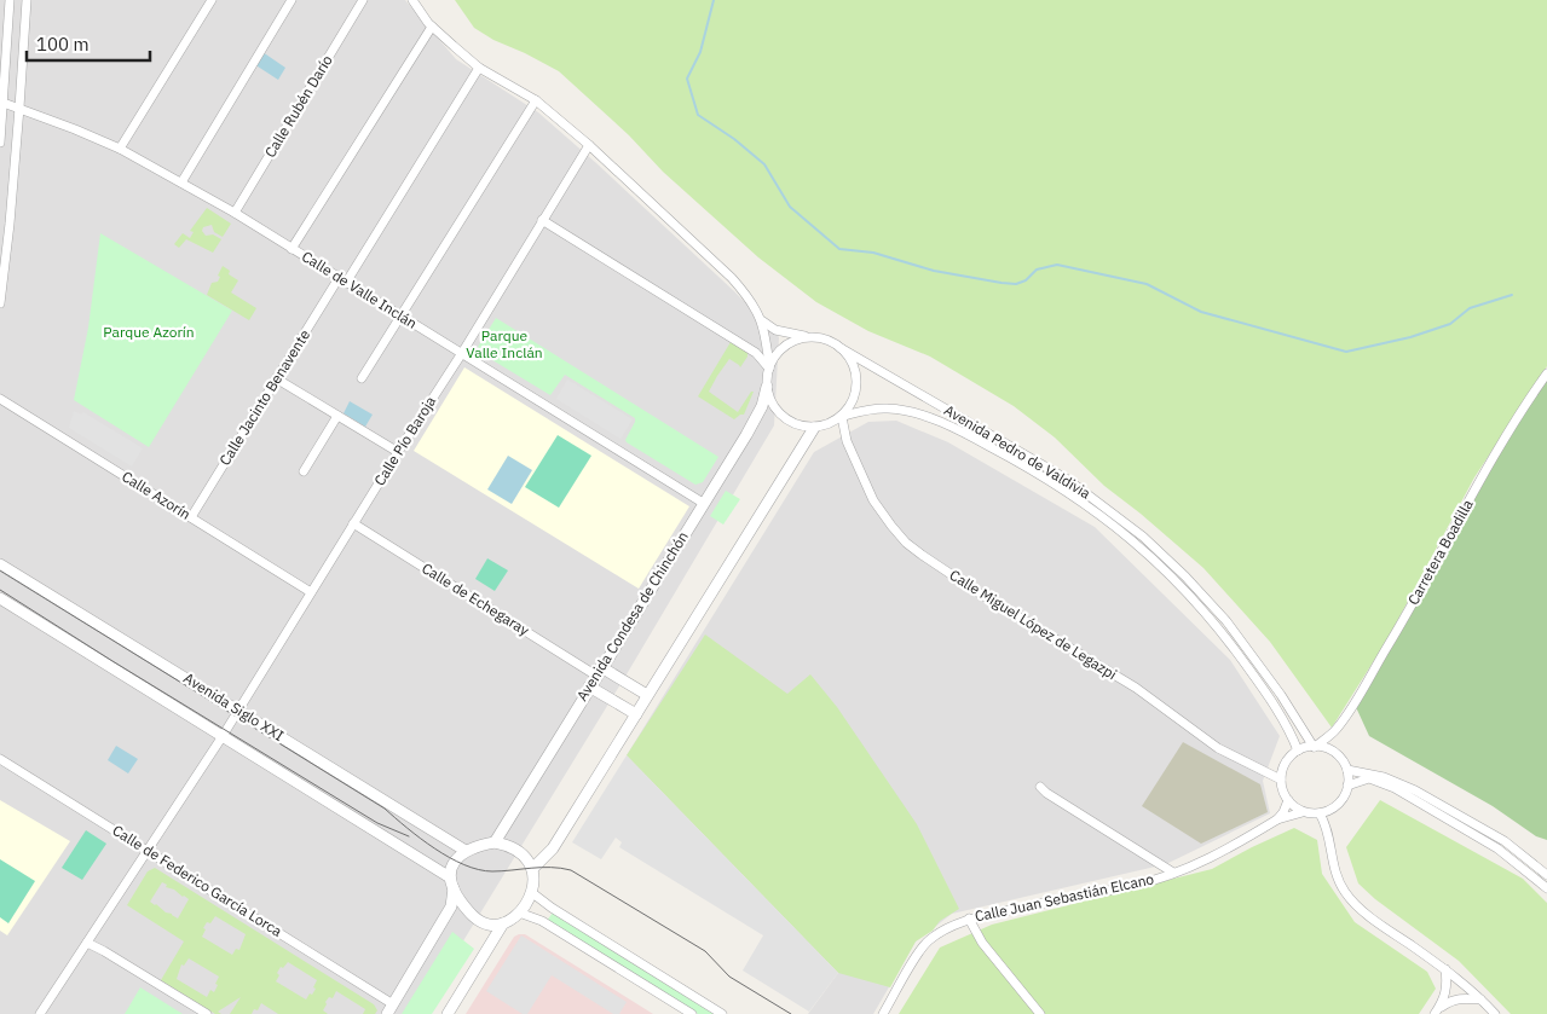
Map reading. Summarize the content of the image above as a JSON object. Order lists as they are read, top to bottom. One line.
{"streets":{"street":["Calle Rubén Darío","Calle de Valle Inclán","Calle Jacinto Benavente","Calle Pío Baroja","Avenida Pedro de Valdivia","Calle Azorín","Carretera Boadilla","Calle de Echegaray","Avenida Condesa de Chinchón","Calle Miguel López de Legazpi","Avenida Siglo XXI","Calle de Federico García Lorca","Calle Juan Sebastián Elcano"]},"crossings":[["Calle Rubén Darío","Calle de Valle Inclán"],["Calle de Valle Inclán","Calle Jacinto Benavente"],["Calle de Valle Inclán","Calle Pío Baroja"],["Calle de Valle Inclán","Avenida Condesa de Chinchón"],["Calle Jacinto Benavente","Calle Azorín"],["Calle Pío Baroja","Calle Azorín"],["Calle Pío Baroja","Calle de Echegaray"],["Calle Pío Baroja","Avenida Siglo XXI"],["Calle Pío Baroja","Calle de Federico García Lorca"],["Avenida Pedro de Valdivia","Avenida Condesa de Chinchón"],["Avenida Pedro de Valdivia","Calle Miguel López de Legazpi"],["Avenida Pedro de Valdivia","Calle Juan Sebastián Elcano"],["Calle de Echegaray","Avenida Condesa de Chinchón"],["Avenida Condesa de Chinchón","Calle Miguel López de Legazpi"],["Avenida Condesa de Chinchón","Avenida Siglo XXI"],["Calle Miguel López de Legazpi","Calle Juan Sebastián Elcano"]],"parks":["Parque Azorín","Parque Valle Inclán"],"scale_bar":"100 m"}
